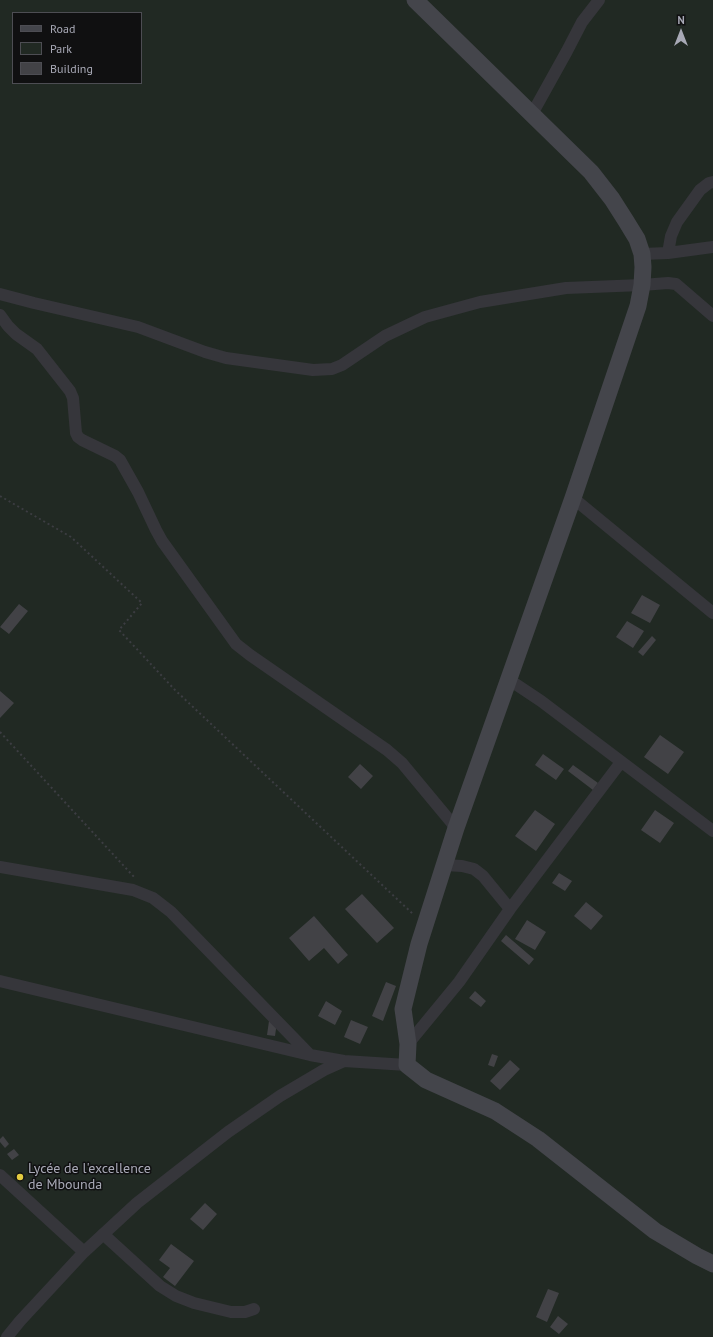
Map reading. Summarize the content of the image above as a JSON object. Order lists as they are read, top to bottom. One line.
{"places":["Lycée de l'excellence de Mbounda"],"legend":["Road","Park","Building"],"north":"top"}
